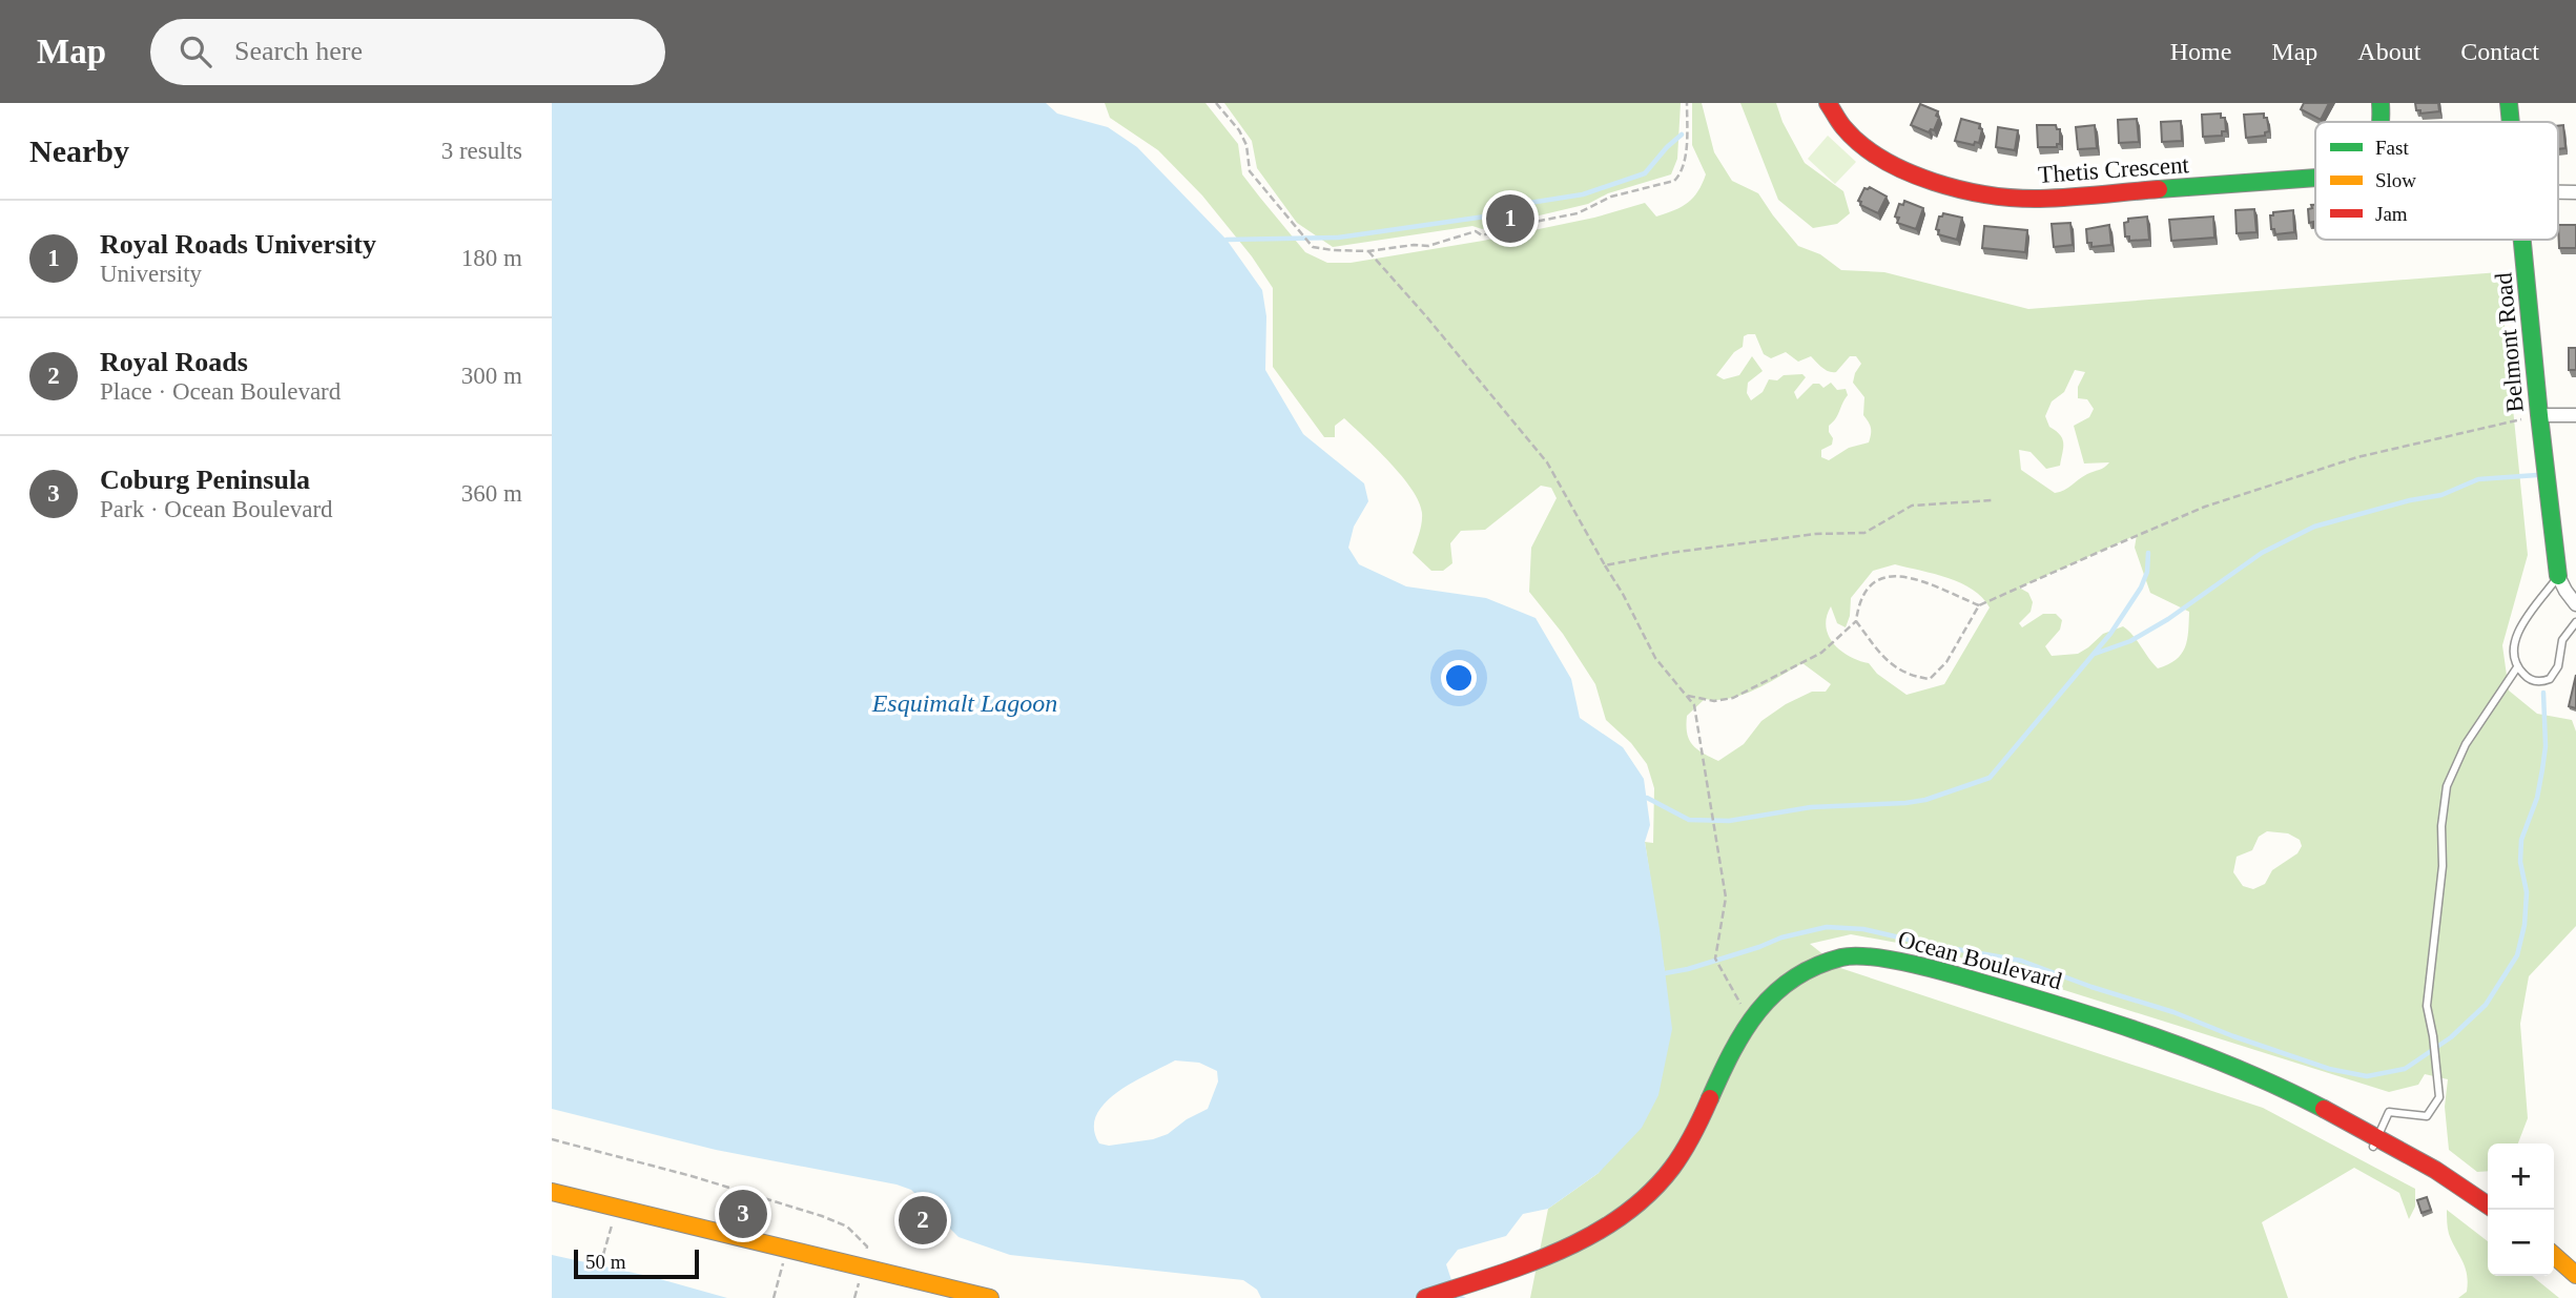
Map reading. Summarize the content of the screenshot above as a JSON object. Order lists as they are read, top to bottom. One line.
{"streets":{"street":["Thetis Crescent","Belmont Road","Ocean Boulevard"]},"water":["Esquimalt Lagoon"],"legend":["Fast","Slow","Jam"],"scale_bar":"50 m","page":{"header":"Map","search":"Search here","nav":["Home","Map","About","Contact"],"heading":["Nearby","3 results"],"pins":["1","3","2"],"list":[{"mark":"1","name":"Royal Roads University","note":"University","value":"180 m"},{"mark":"2","name":"Royal Roads","note":"Place · Ocean Boulevard","value":"300 m"},{"mark":"3","name":"Coburg Peninsula","note":"Park · Ocean Boulevard","value":"360 m"}],"map_buttons":["+","−"],"scale":"50 m"}}
